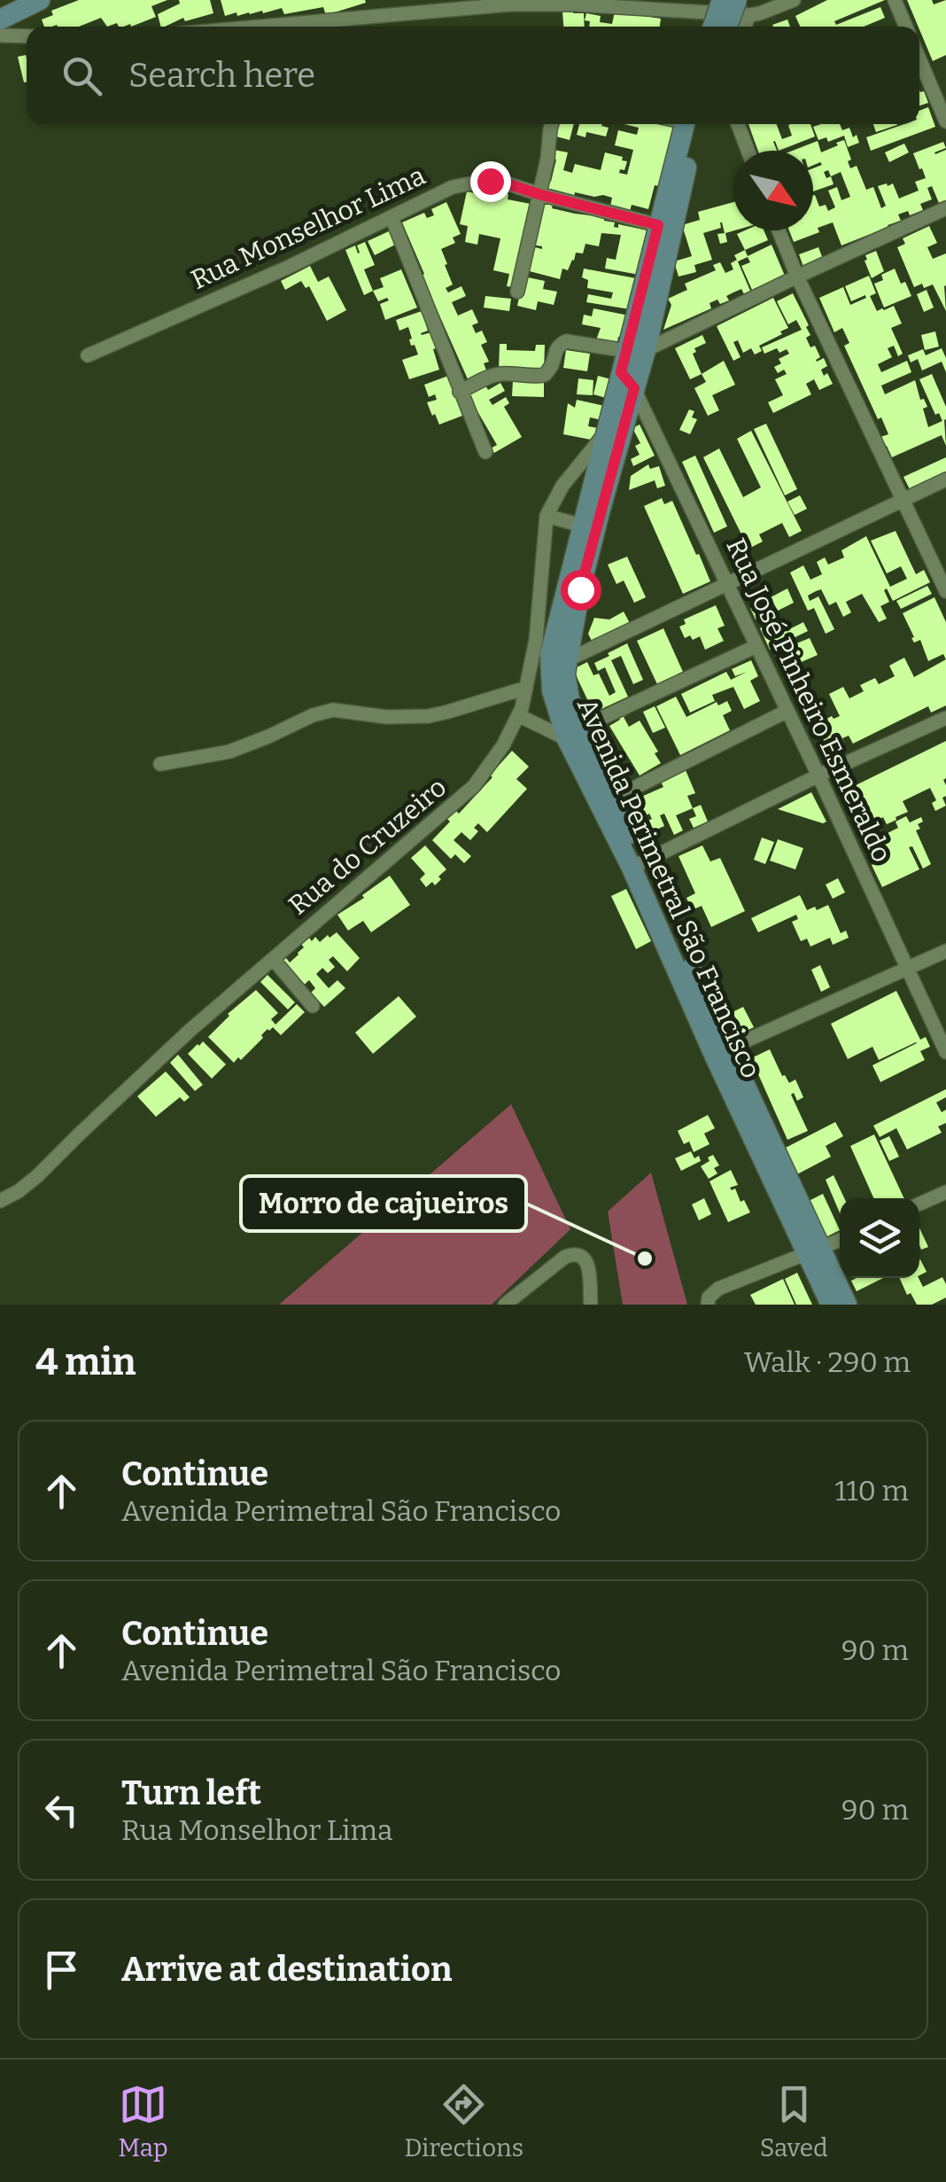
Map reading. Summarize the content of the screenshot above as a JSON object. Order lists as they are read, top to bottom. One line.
{"streets":{"main road":["Avenida Perimetral São Francisco"],"street":["Rua Monselhor Lima","Rua José Pinheiro Esmeraldo","Rua do Cruzeiro"]},"crossings":[["Rua Monselhor Lima","Avenida Perimetral São Francisco"],["Rua José Pinheiro Esmeraldo","Avenida Perimetral São Francisco"],["Rua do Cruzeiro","Avenida Perimetral São Francisco"]],"places":["Morro de cajueiros"],"north":"bottom right","page":{"search":"Search here","heading":["4 min","Walk · 290 m"],"list":[["Continue","Avenida Perimetral São Francisco","110 m"],["Continue","Avenida Perimetral São Francisco","90 m"],["Turn left","Rua Monselhor Lima","90 m"],"Arrive at destination"],"nav":["Map","Directions","Saved"]}}
